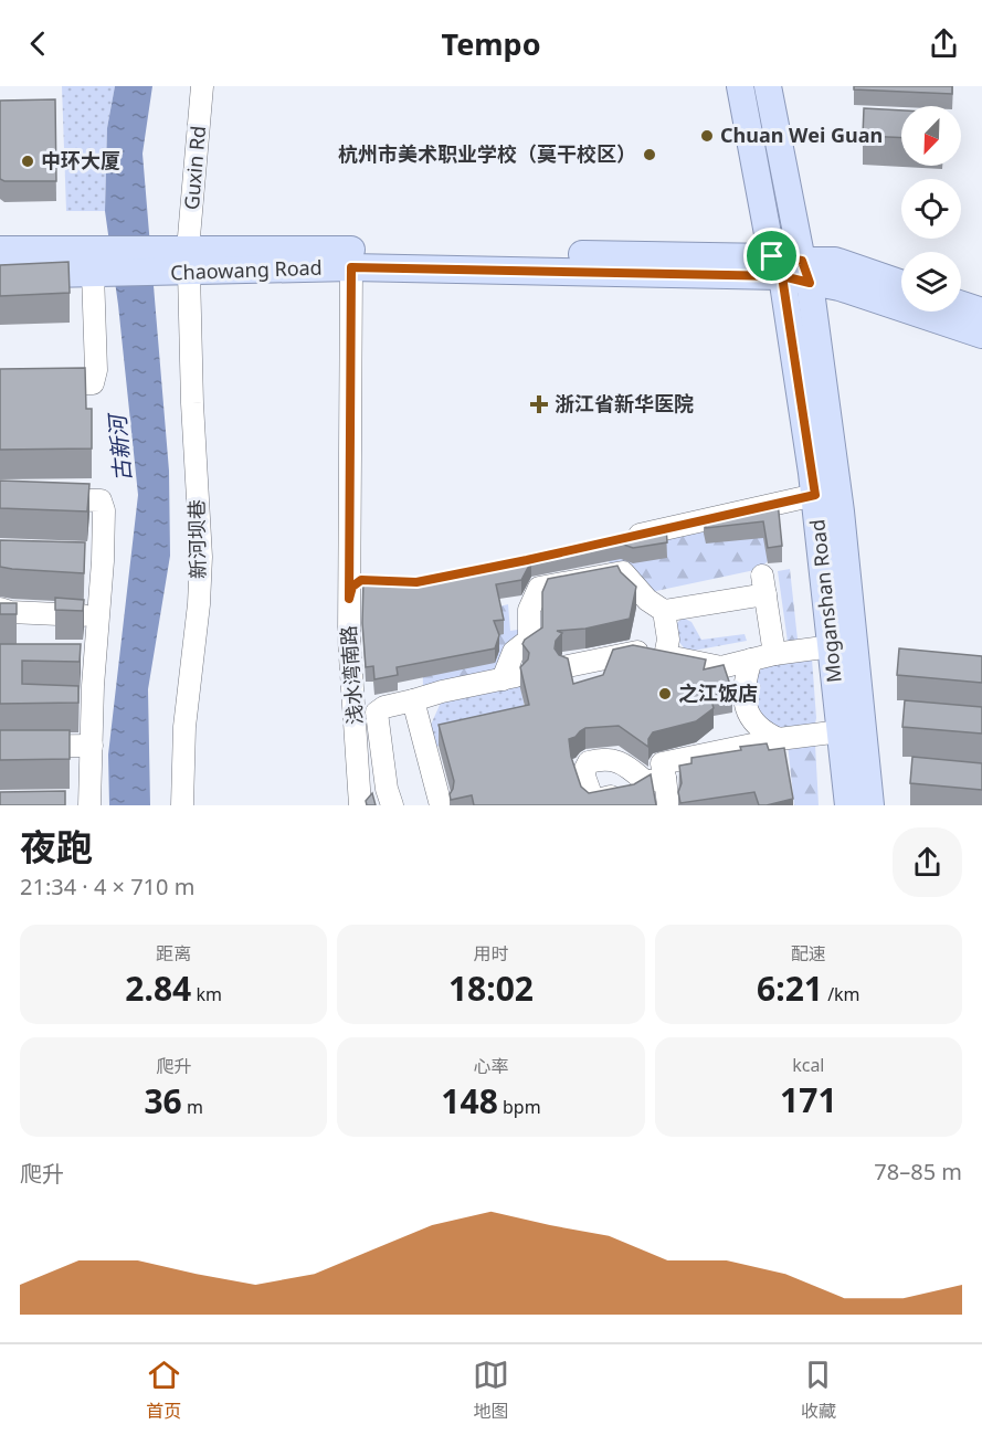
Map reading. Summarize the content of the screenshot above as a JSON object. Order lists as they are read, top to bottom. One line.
{"streets":{"main road":["Chaowang Road","Moganshan Road"],"street":["Guxin Rd","新河坝巷","浅水湾南路"]},"crossings":[["Guxin Rd","Chaowang Road"],["Guxin Rd","新河坝巷"],["Chaowang Road","新河坝巷"],["Chaowang Road","Moganshan Road"],["Chaowang Road","浅水湾南路"]],"water":["古新河"],"places":{"other":["Chuan Wei Guan","杭州市美术职业学校（莫干校区）","中环大厦","之江饭店"],"health":["浙江省新华医院"]},"north":"bottom left","page":{"header":"Tempo","heading":["夜跑","21:34 · 4 × 710 m"],"stats":[["距离","2.84 km"],["用时","18:02"],["配速","6:21 /km"],["爬升","36 m"],["心率","148 bpm"],["kcal","171"]],"chart":["爬升","78–85 m"],"tabs":["首页","地图","收藏"]}}
